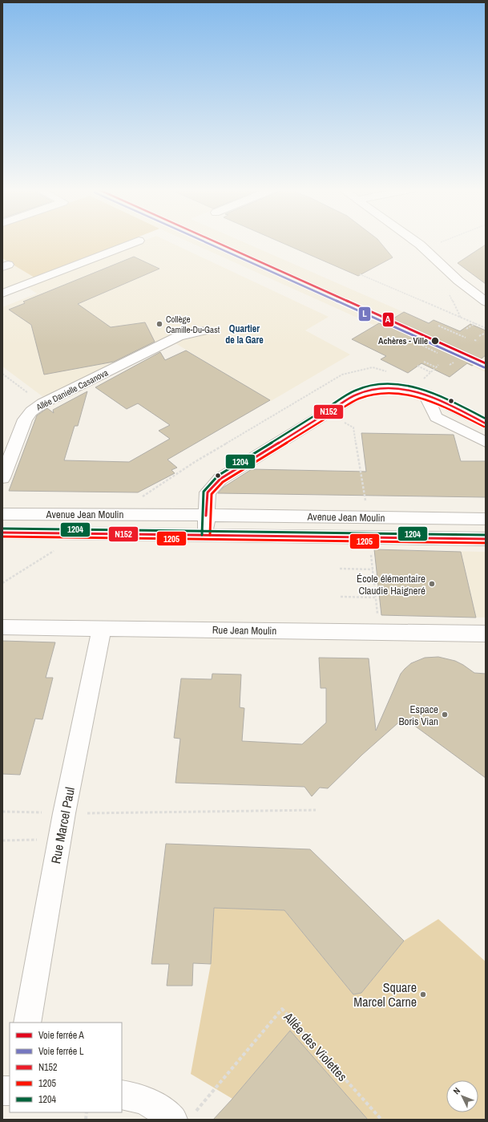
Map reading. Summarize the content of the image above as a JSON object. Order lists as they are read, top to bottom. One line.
{"streets":{"street":["Allée Danielle Casanova","Avenue Jean Moulin","Rue Jean Moulin","Rue Marcel Paul"],"path":["Allée des Violettes"]},"crossings":[["Rue Jean Moulin","Rue Marcel Paul"]],"districts":["Quartier de la Gare"],"places":["Collège Camille-Du-Gast","Achères - Ville","École élémentaire Claudie Haigneré","Espace Boris Vian","Square Marcel Carne"],"lines":["rail line A","rail line L","transit line 1204","transit line N152","transit line 1205"],"legend":["Voie ferrée A","Voie ferrée L","N152","1205","1204"],"north":"top left"}
